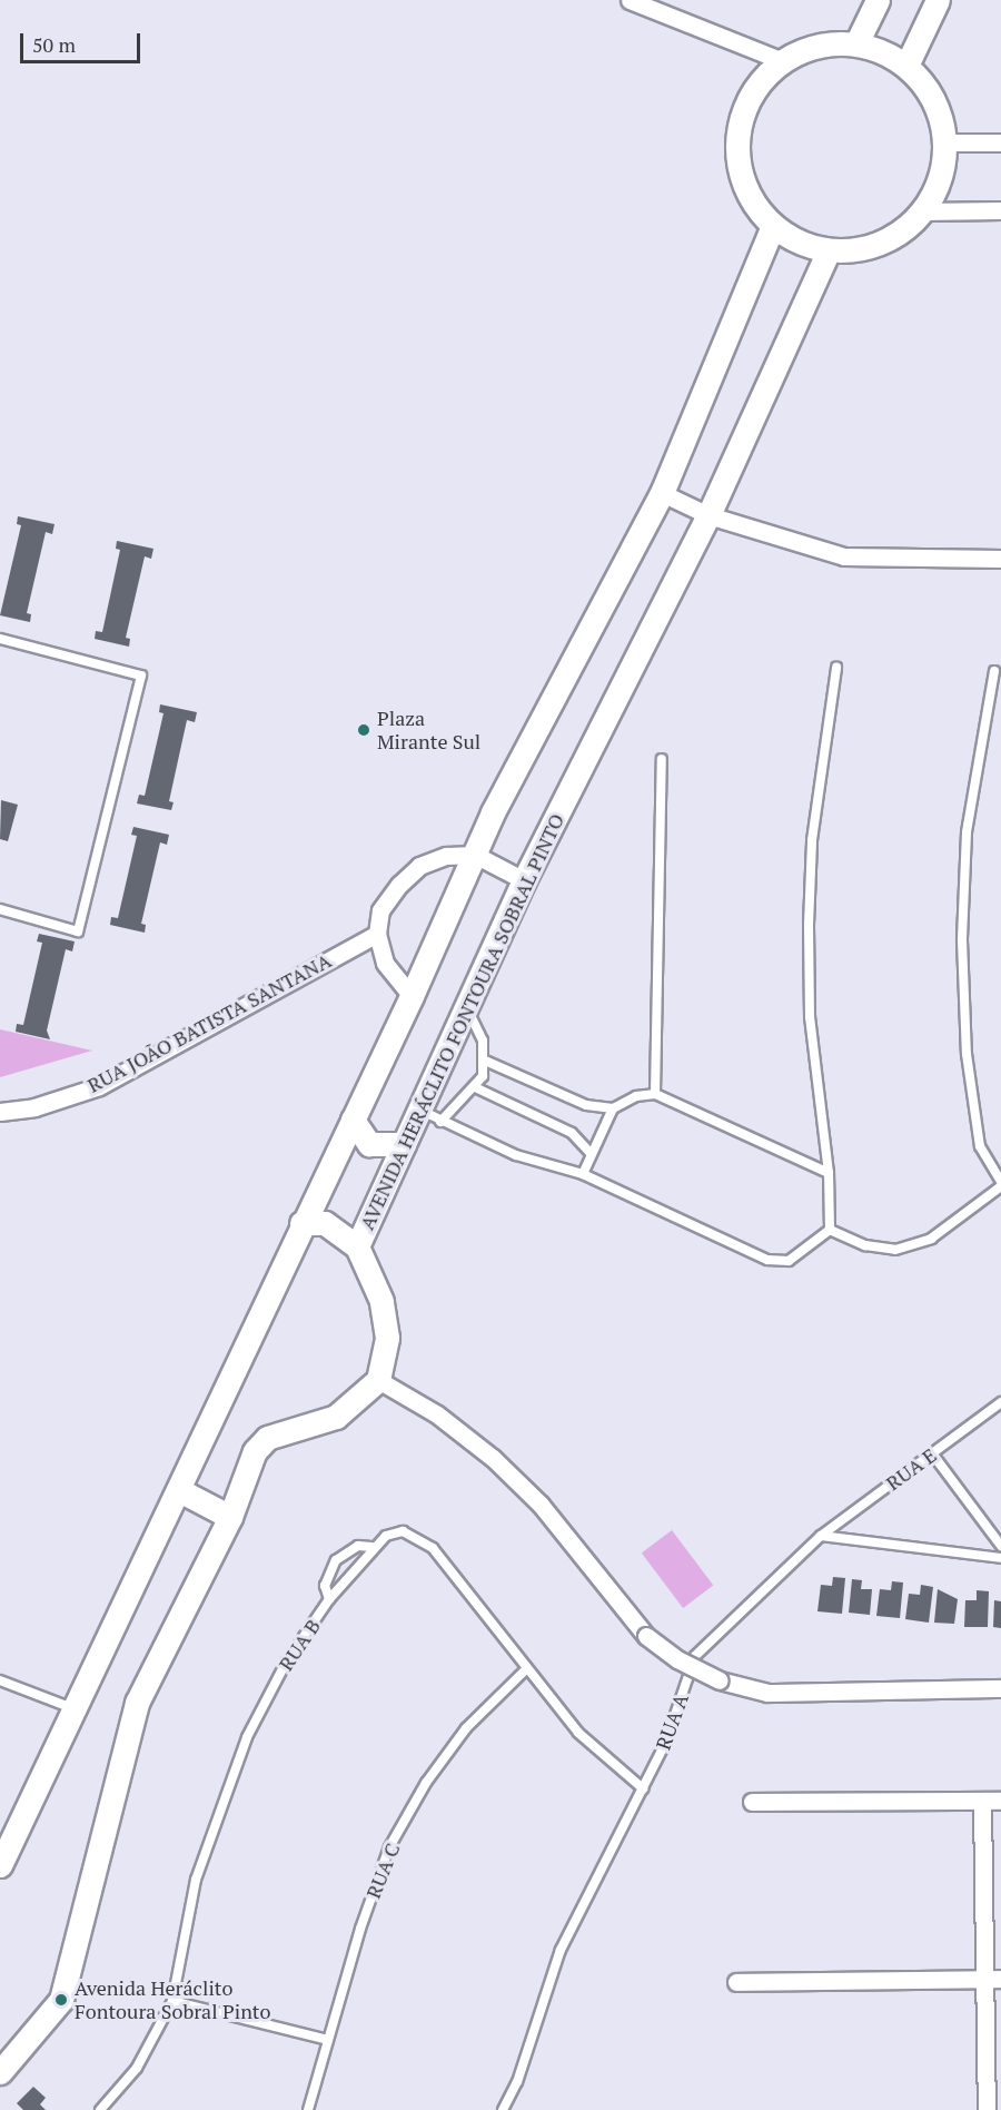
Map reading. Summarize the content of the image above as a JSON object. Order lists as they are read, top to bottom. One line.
{"streets":{"street":["AVENIDA HERÁCLITO FONTOURA SOBRAL PINTO","RUA JOÃO BATISTA SANTANA"],"lane":["RUA E","RUA B","RUA A","RUA C"]},"crossings":[["RUA E","RUA A"],["RUA B","RUA A"],["RUA B","RUA C"]],"places":["Plaza Mirante Sul","Avenida Heráclito Fontoura Sobral Pinto"],"scale_bar":"50 m"}
